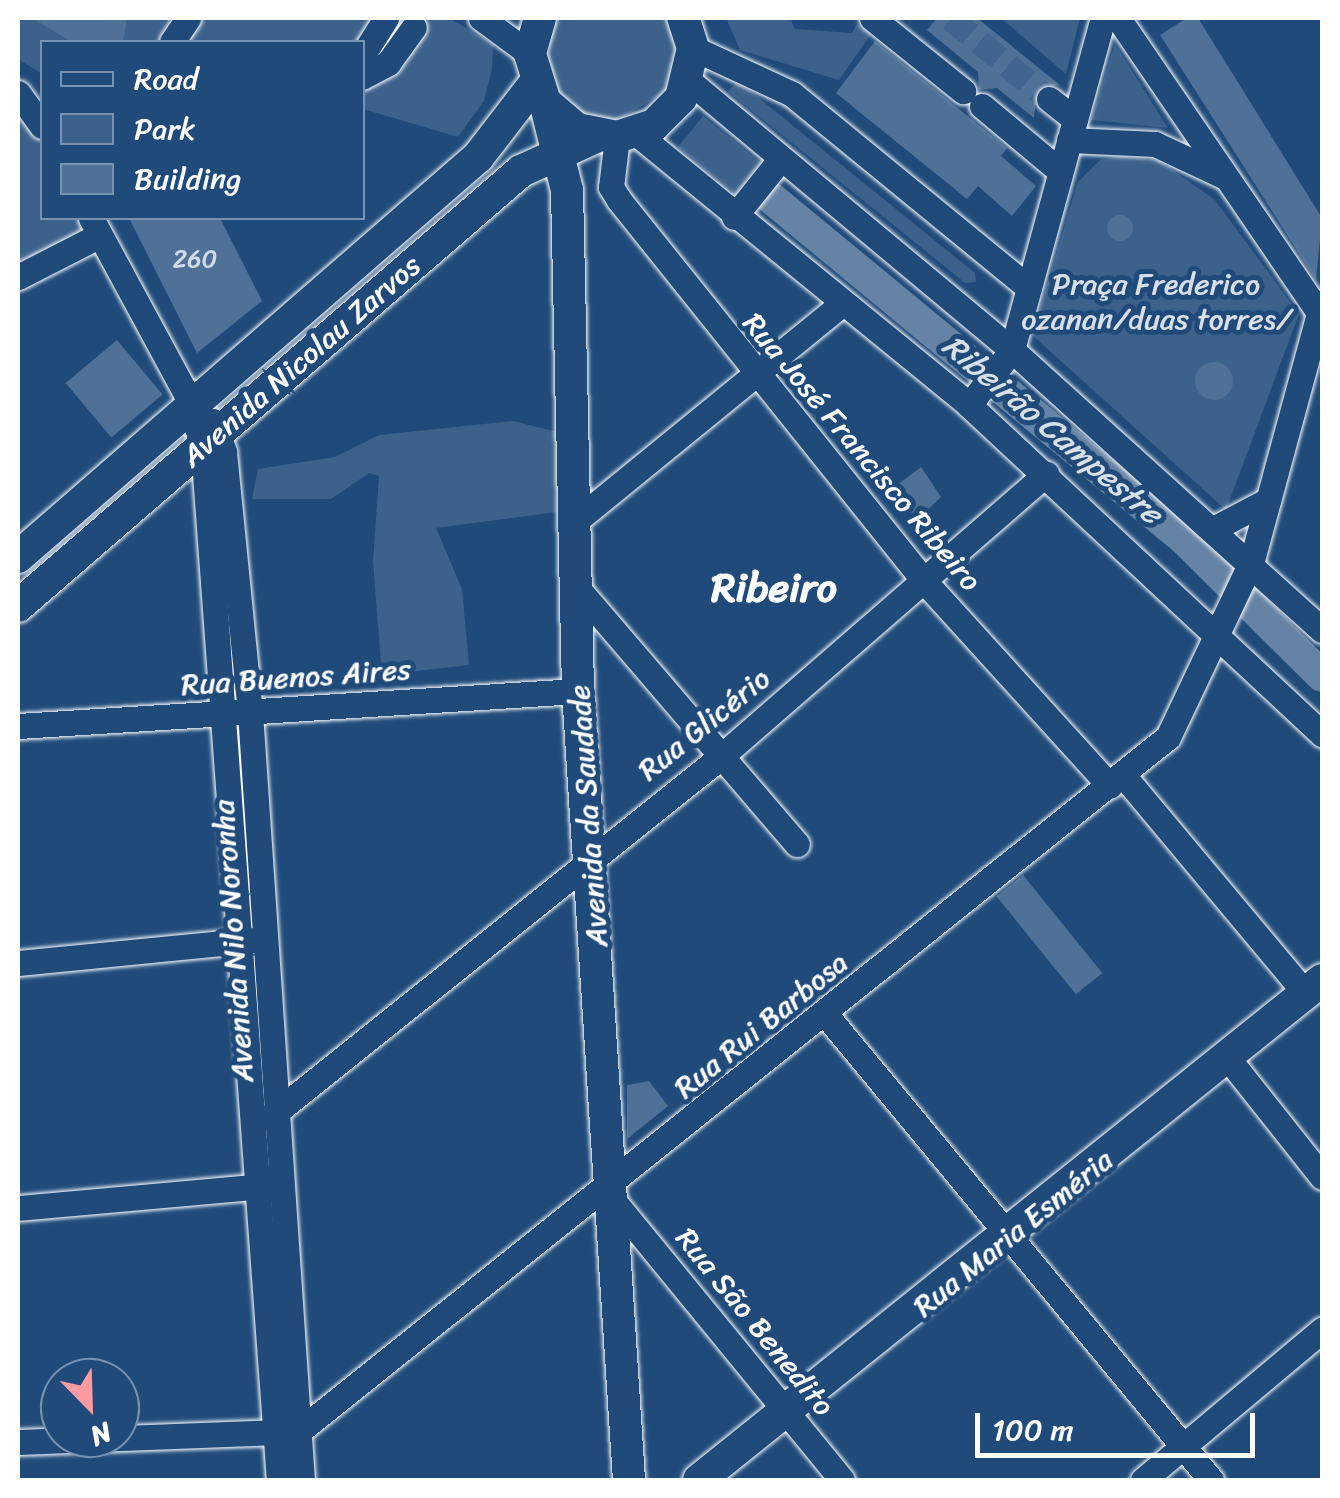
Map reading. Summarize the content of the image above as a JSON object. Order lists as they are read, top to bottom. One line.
{"streets":{"main road":["Avenida Nicolau Zarvos","Avenida da Saudade","Rua Maria Esméria"],"street":["Rua José Francisco Ribeiro","Rua Buenos Aires","Rua Glicério","Avenida Nilo Noronha","Rua Rui Barbosa","Rua São Benedito"]},"crossings":[["Avenida Nicolau Zarvos","Rua José Francisco Ribeiro"],["Avenida Nicolau Zarvos","Avenida da Saudade"],["Avenida Nicolau Zarvos","Avenida Nilo Noronha"],["Rua José Francisco Ribeiro","Rua Glicério"],["Rua José Francisco Ribeiro","Rua Rui Barbosa"],["Rua José Francisco Ribeiro","Rua Maria Esméria"],["Rua Buenos Aires","Avenida da Saudade"],["Rua Buenos Aires","Avenida Nilo Noronha"],["Rua Glicério","Avenida da Saudade"],["Rua Glicério","Avenida Nilo Noronha"],["Avenida da Saudade","Rua Rui Barbosa"],["Avenida da Saudade","Rua São Benedito"],["Avenida Nilo Noronha","Rua Rui Barbosa"],["Rua Rui Barbosa","Rua São Benedito"],["Rua Maria Esméria","Rua São Benedito"]],"districts":["Ribeiro"],"water":["Ribeirão Campestre"],"parks":["Praça Frederico ozanan/duas torres/"],"house_numbers":["260"],"legend":["Road","Park","Building"],"scale_bar":"100 m","north":"bottom right"}
